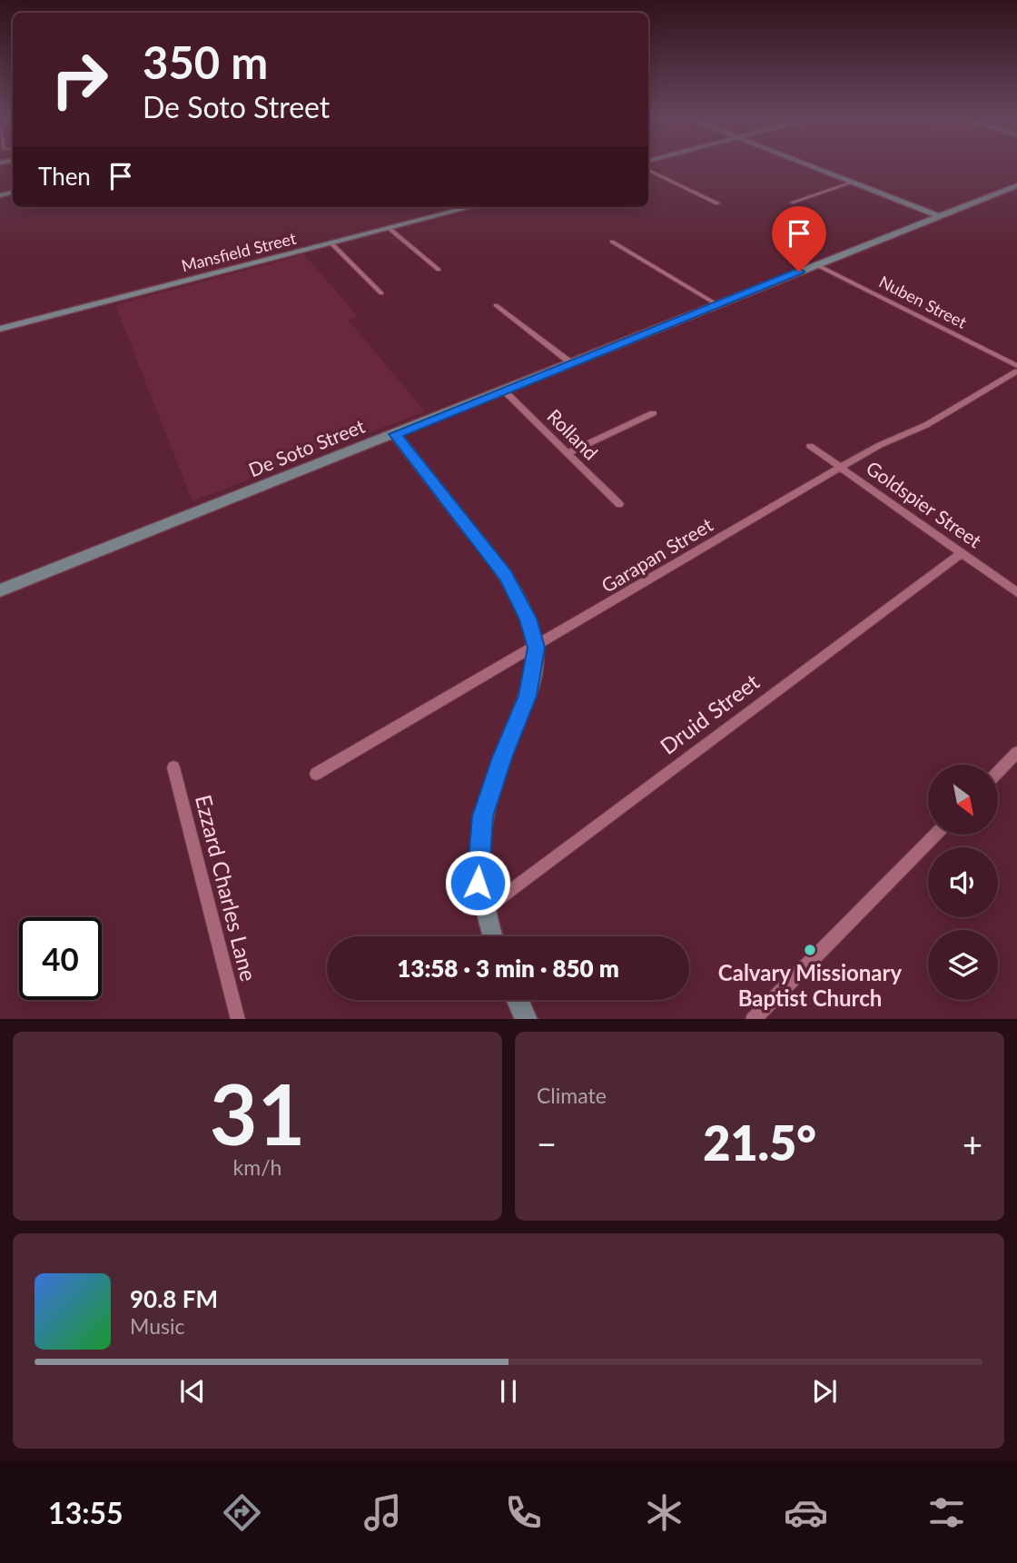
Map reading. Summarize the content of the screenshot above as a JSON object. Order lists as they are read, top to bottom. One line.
{"streets":{"street":["Mansfield Street","Nuben Street","Rolland","De Soto Street","Goldspier Street","Garapan Street","Druid Street","Ezzard Charles Lane"]},"crossings":[["Nuben Street","De Soto Street"],["Rolland","De Soto Street"],["Goldspier Street","Garapan Street"],["Goldspier Street","Druid Street"]],"places":["Calvary Missionary Baptist Church"],"north":"bottom right","page":{"turn":["350 m","De Soto Street"],"then":"Then","limit":"40","trip":"13:58 · 3 min · 850 m","tile":[["31","km/h"],"Climate"],"heat":["−","21.5°","+"],"song":["90.8 FM","Music"],"tabs":"13:55"}}
